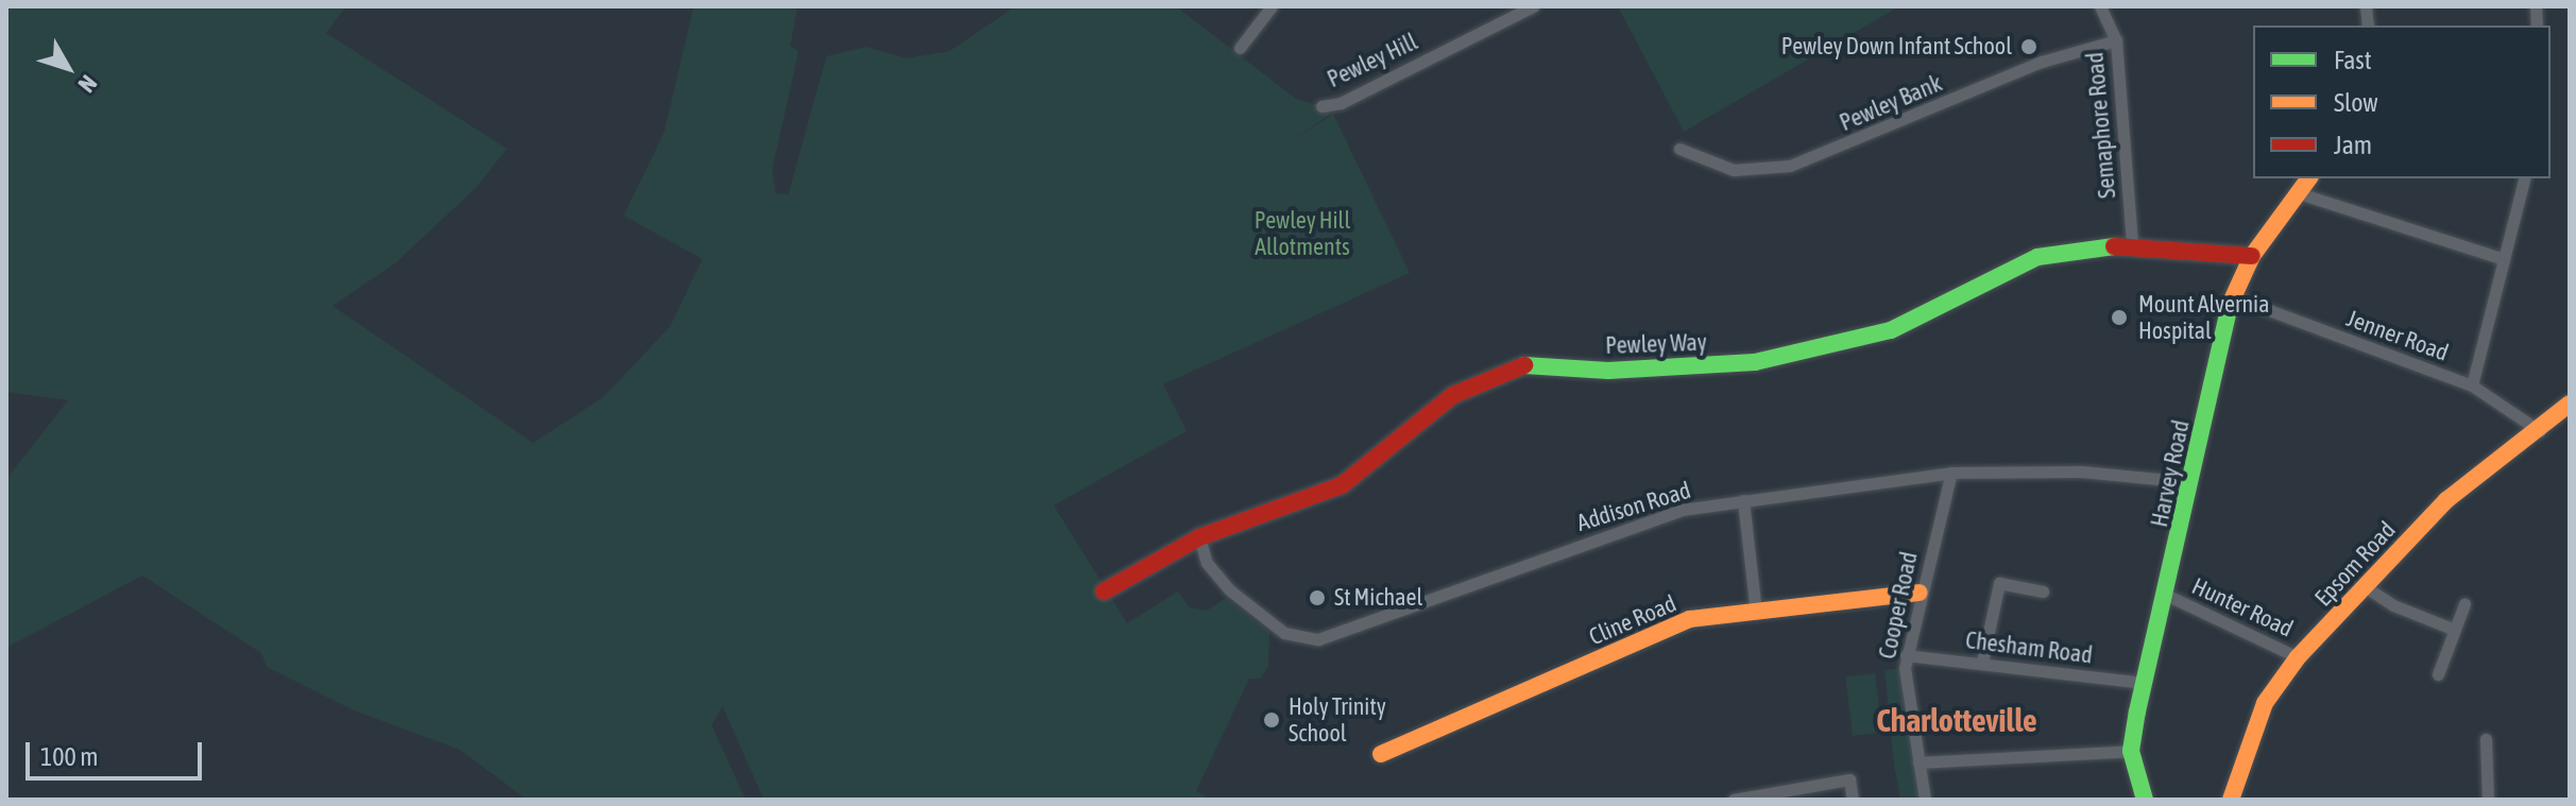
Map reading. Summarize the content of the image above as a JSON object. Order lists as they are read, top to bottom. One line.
{"streets":{"street":["Pewley Hill","Pewley Bank","Semaphore Road","Jenner Road","Pewley Way","Harvey Road","Addison Road","Epsom Road","Cooper Road","Hunter Road","Cline Road","Chesham Road"]},"crossings":[["Pewley Bank","Semaphore Road"],["Semaphore Road","Pewley Way"],["Jenner Road","Harvey Road"],["Jenner Road","Epsom Road"],["Pewley Way","Harvey Road"],["Pewley Way","Addison Road"],["Harvey Road","Addison Road"],["Harvey Road","Hunter Road"],["Harvey Road","Chesham Road"],["Addison Road","Cooper Road"],["Epsom Road","Hunter Road"],["Cooper Road","Cline Road"],["Cooper Road","Chesham Road"]],"districts":["Charlotteville"],"parks":["Pewley Hill Allotments"],"places":["Pewley Down Infant School","Mount Alvernia Hospital","St Michael","Holy Trinity School"],"legend":["Fast","Slow","Jam"],"scale_bar":"100 m","north":"bottom right"}
